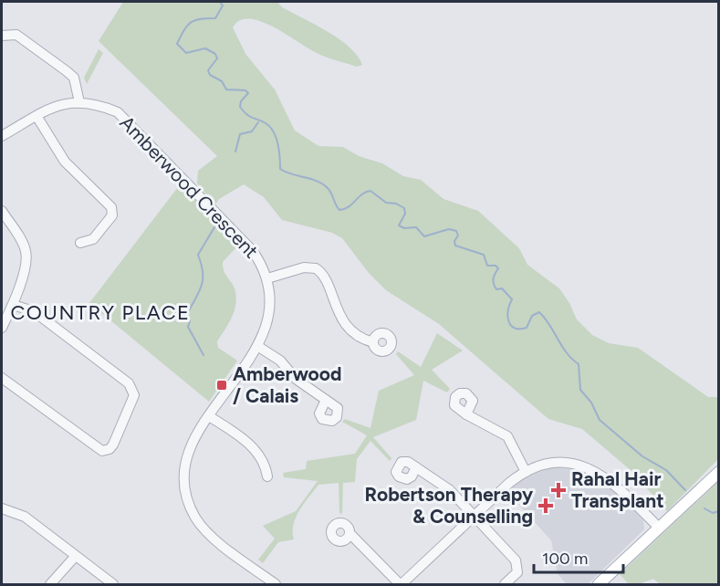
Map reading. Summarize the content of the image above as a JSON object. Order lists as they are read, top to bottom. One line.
{"streets":{"street":["Amberwood Crescent"]},"districts":["COUNTRY PLACE"],"places":{"transit":["Amberwood / Calais"],"health":["Rahal Hair Transplant","Robertson Therapy & Counselling"]},"scale_bar":"100 m"}
